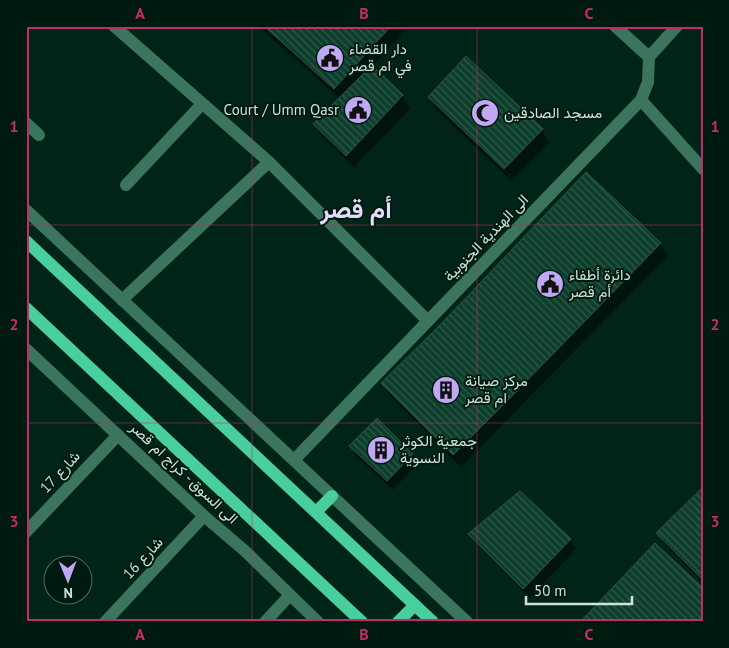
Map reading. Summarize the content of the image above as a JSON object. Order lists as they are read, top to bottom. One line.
{"streets":{"street":["الى الهندية الجنوبية","شارع 17","الى السوق - كراج ام قصر","شارع 16"]},"crossings":[["شارع 17","الى السوق - كراج ام قصر"],["الى السوق - كراج ام قصر","شارع 16"]],"districts":["أم قصر"],"places":{"public building":["دار القضاء في ام قصر","Court / Umm Qasr","دائرة أطفاء أم قصر"],"mosque":["مسجد الصادقين"],"building":["مركز صيانة ام قصر","جمعية الكوثر النسوية"]},"scale_bar":"50 m","north":"bottom","grid":{"columns":["A","B","C"],"rows":["1","2","3"]}}
